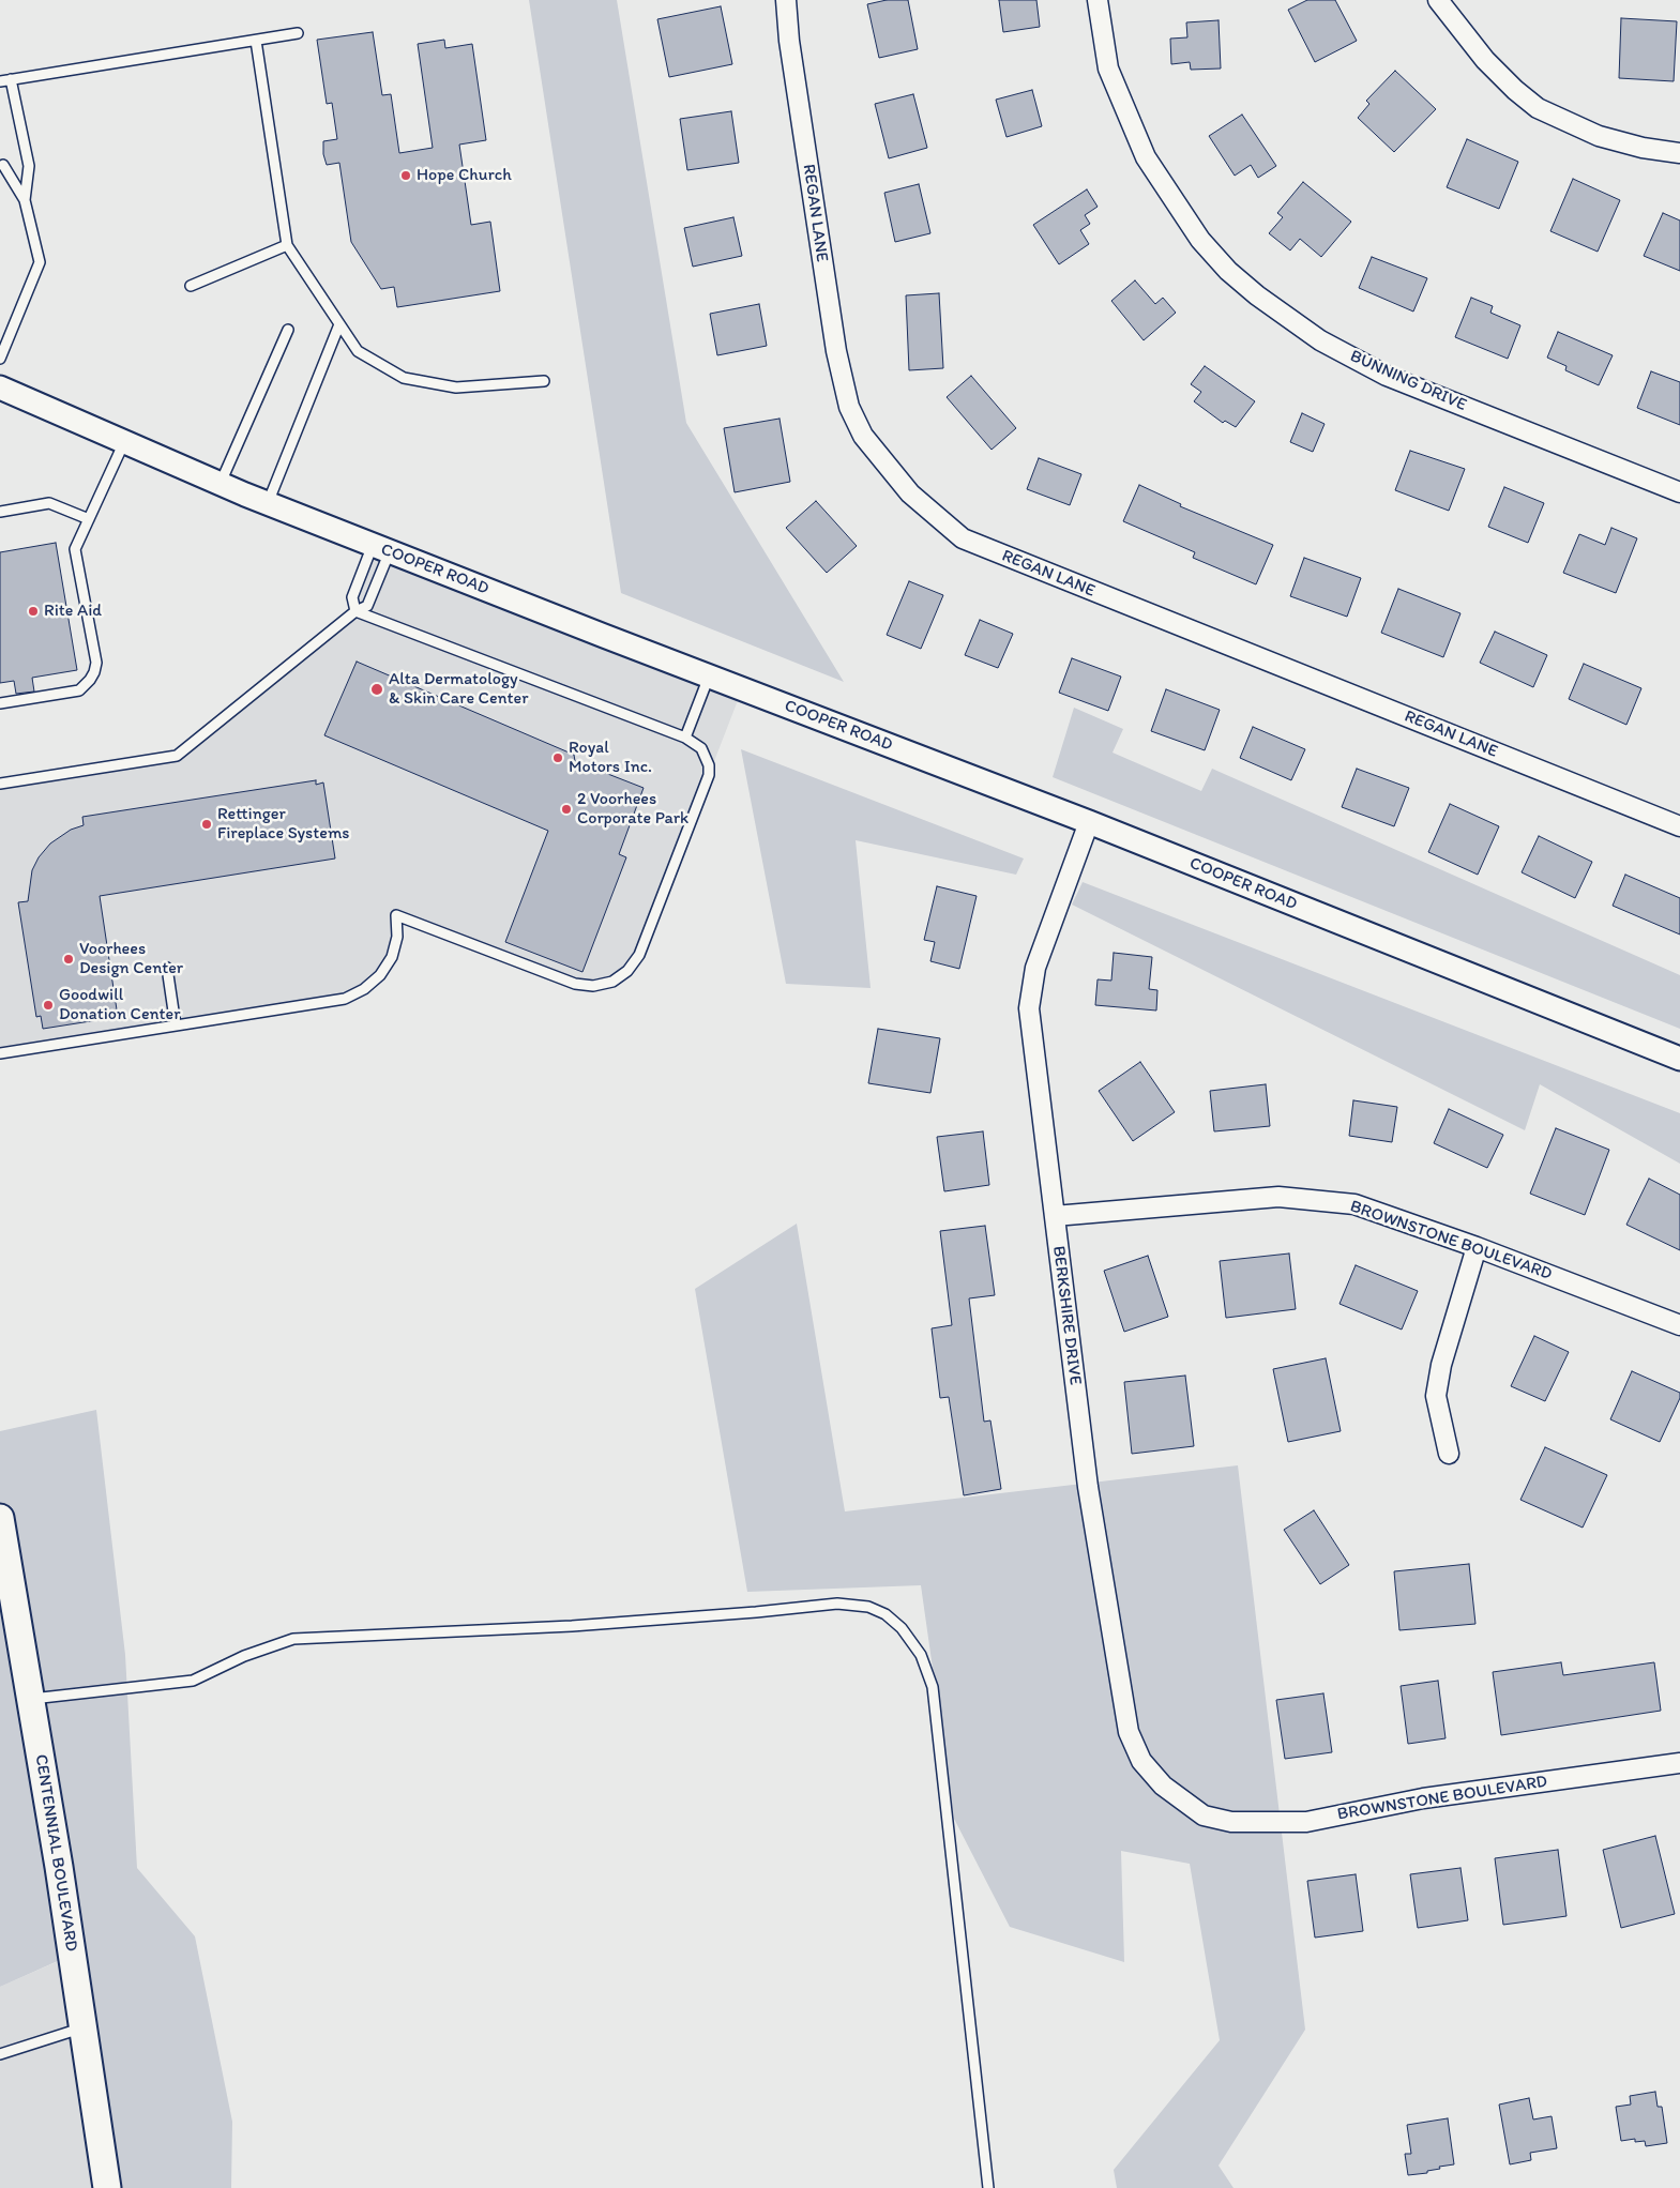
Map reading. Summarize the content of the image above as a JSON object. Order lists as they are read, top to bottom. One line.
{"streets":{"main road":["CENTENNIAL BOULEVARD"],"street":["REGAN LANE","BUNNING DRIVE","COOPER ROAD","BROWNSTONE BOULEVARD","BERKSHIRE DRIVE"]},"crossings":[["COOPER ROAD","BERKSHIRE DRIVE"],["BROWNSTONE BOULEVARD","BERKSHIRE DRIVE"]],"places":["Hope Church","Rite Aid","Alta Dermatology & Skin Care Center","Royal Motors Inc.","2 Voorhees Corporate Park","Rettinger Fireplace Systems","Voorhees Design Center","Goodwill Donation Center"]}
